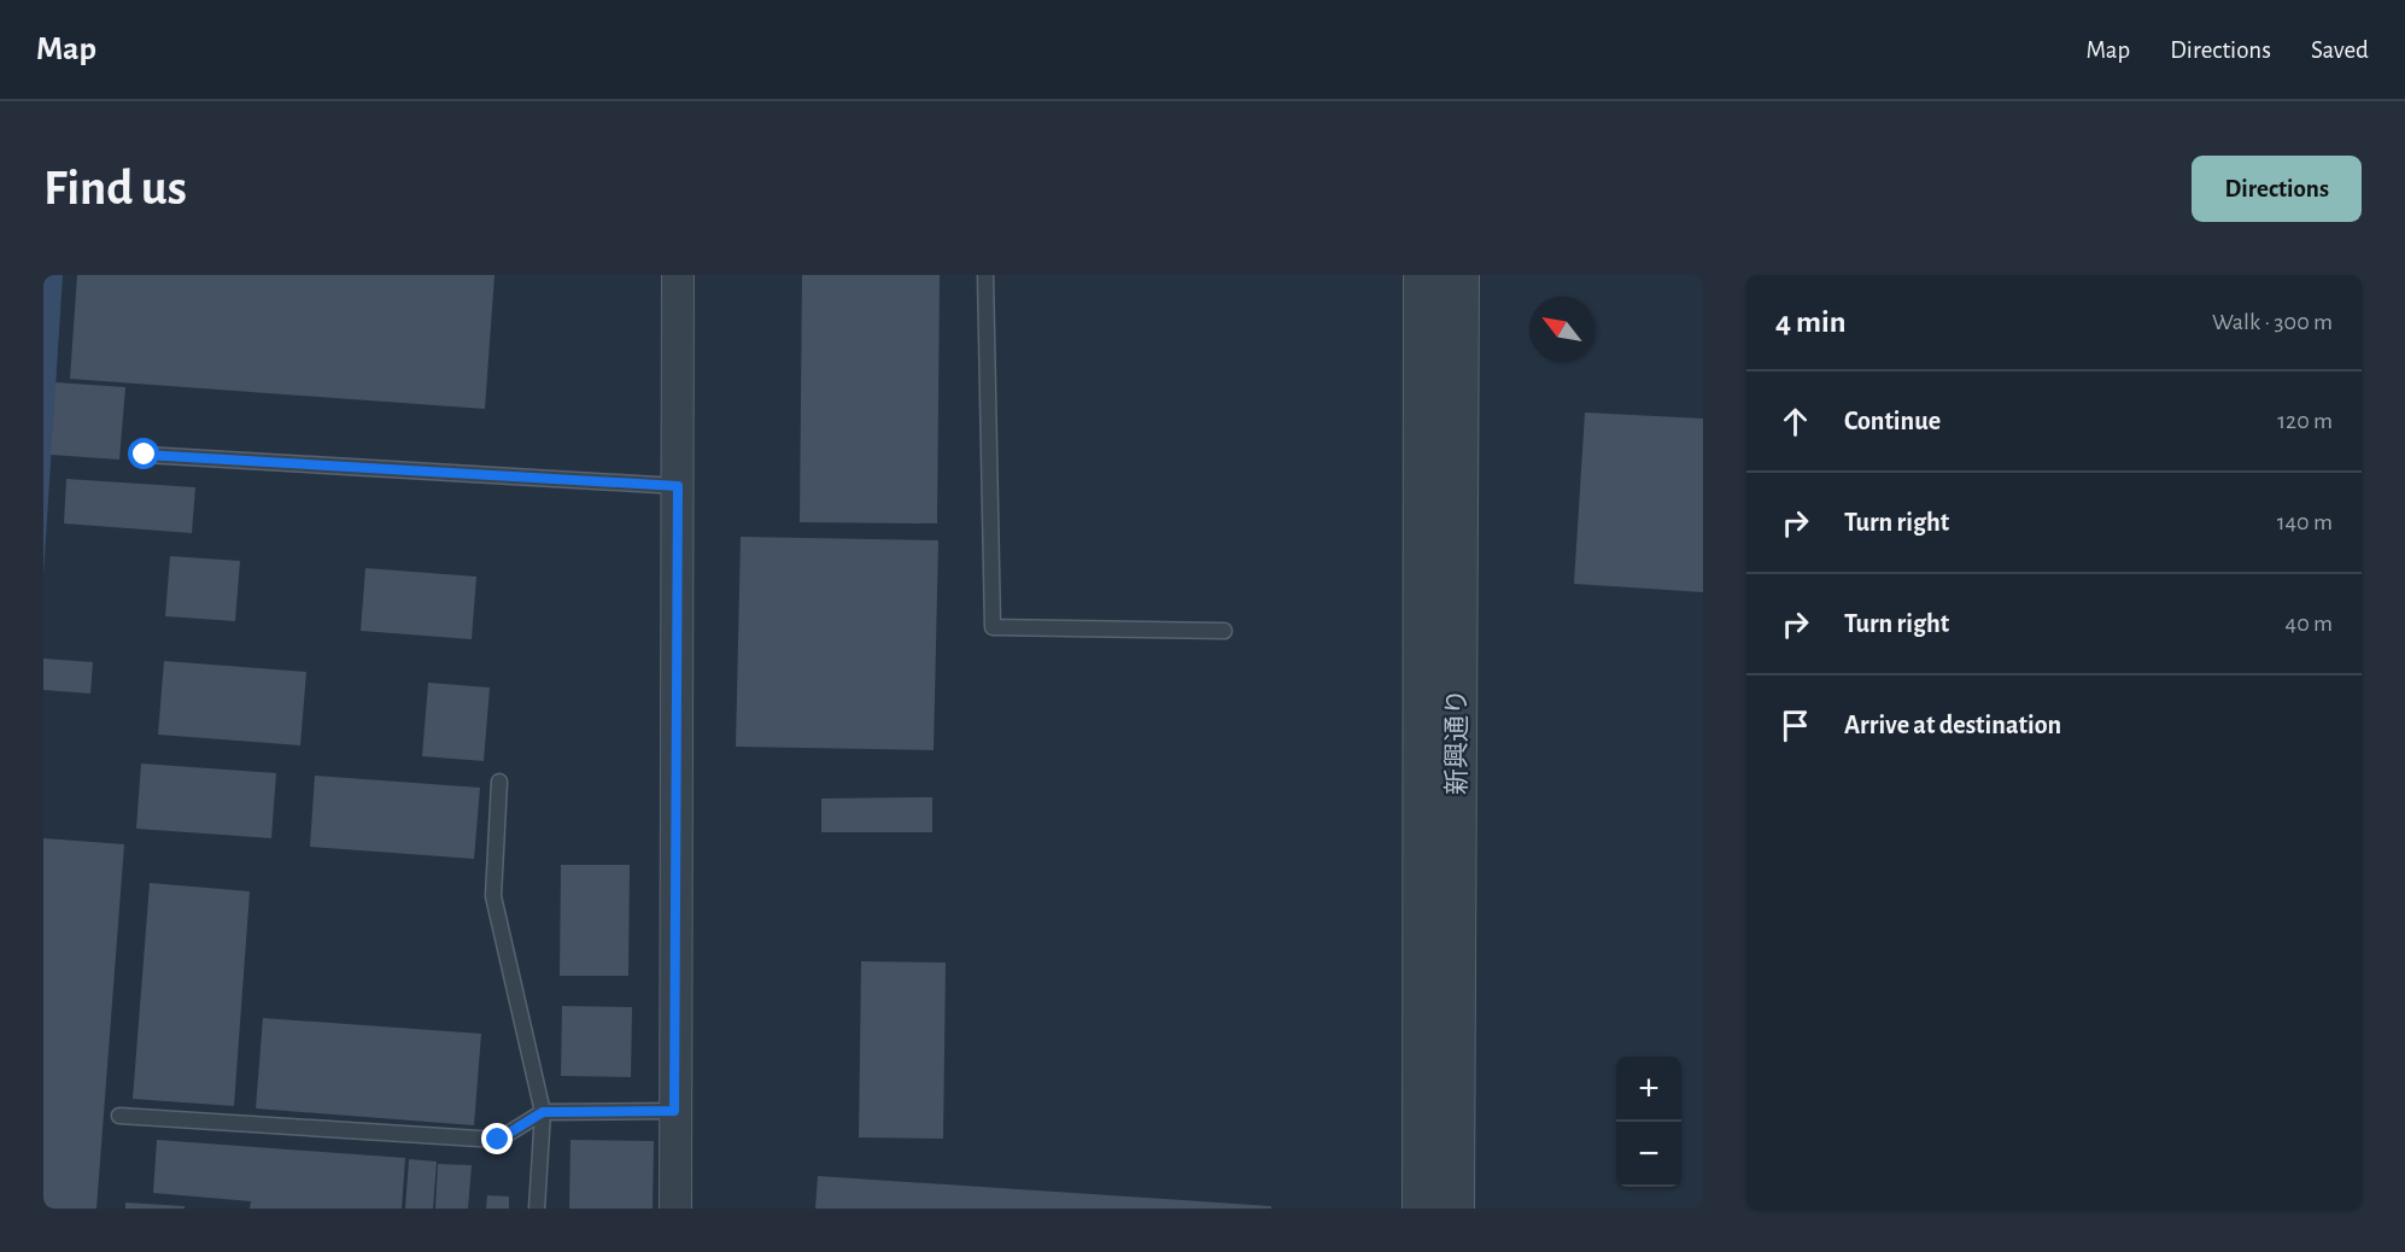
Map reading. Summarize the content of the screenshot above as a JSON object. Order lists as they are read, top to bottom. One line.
{"streets":{"street":["新興通り"]},"north":"top left","page":{"header":"Map","nav":["Map","Directions","Saved"],"buttons":"Directions","title":"Find us","heading":["4 min","Walk · 300 m"],"list":[["Continue","120 m"],["Turn right","140 m"],["Turn right","40 m"],"Arrive at destination"],"map_buttons":["+","−"]}}
